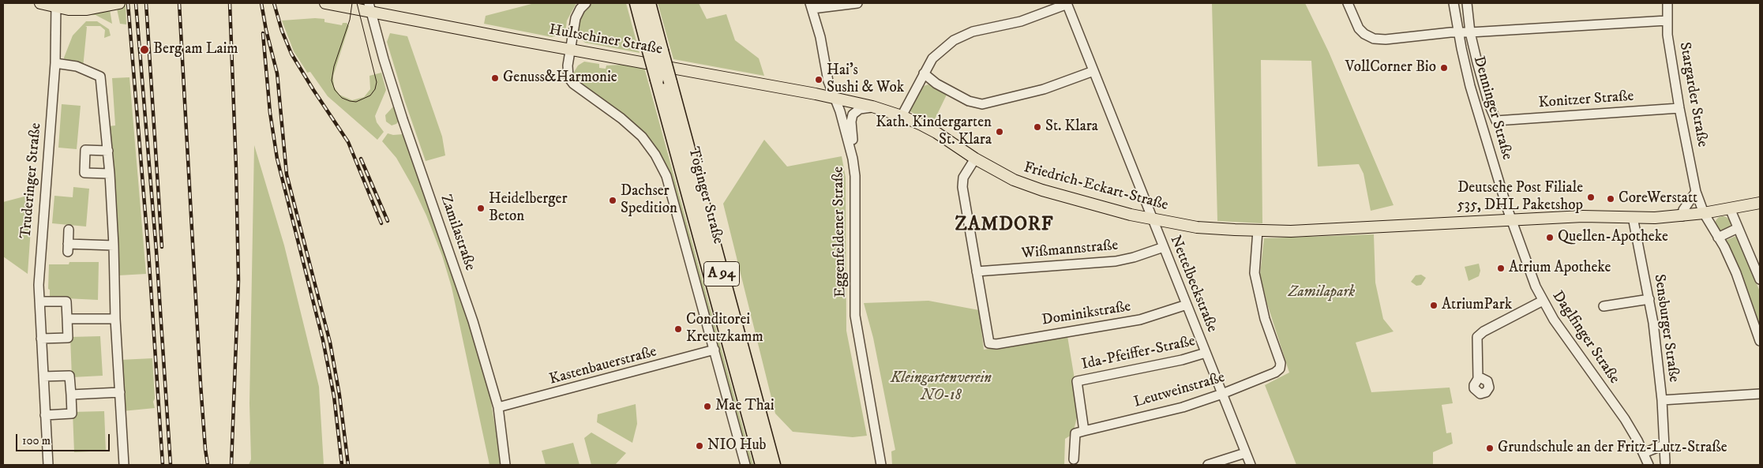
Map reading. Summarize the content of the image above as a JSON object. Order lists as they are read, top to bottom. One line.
{"streets":{"highway":["Töginger Straße","A 94"],"main road":["Hultschiner Straße","Friedrich-Eckart-Straße"],"street":["Stargarder Straße","Konitzer Straße","Denninger Straße","Truderinger Straße","Eggenfeldener Straße","Zamilastraße","Wißmannstraße","Nettelbeckstraße","Dominikstraße","Sensburger Straße","Daglfinger Straße","Ida-Pfeiffer-Straße","Kastenbauerstraße","Leutweinstraße"]},"crossings":[["Hultschiner Straße","Friedrich-Eckart-Straße"],["Hultschiner Straße","Eggenfeldener Straße"],["Hultschiner Straße","Zamilastraße"],["Stargarder Straße","Konitzer Straße"],["Stargarder Straße","Friedrich-Eckart-Straße"],["Konitzer Straße","Denninger Straße"],["Denninger Straße","Friedrich-Eckart-Straße"],["Denninger Straße","Daglfinger Straße"],["Friedrich-Eckart-Straße","Eggenfeldener Straße"],["Friedrich-Eckart-Straße","Nettelbeckstraße"],["Friedrich-Eckart-Straße","Sensburger Straße"],["Friedrich-Eckart-Straße","Daglfinger Straße"],["Friedrich-Eckart-Straße","Leutweinstraße"],["Zamilastraße","Kastenbauerstraße"],["Wißmannstraße","Nettelbeckstraße"],["Wißmannstraße","Dominikstraße"],["Nettelbeckstraße","Dominikstraße"],["Nettelbeckstraße","Ida-Pfeiffer-Straße"],["Nettelbeckstraße","Leutweinstraße"],["Ida-Pfeiffer-Straße","Leutweinstraße"]],"districts":["ZAMDORF"],"parks":["Zamilapark","Kleingartenverein NO-18"],"places":["Berg am Laim","VollCorner Bio","Genuss&Harmonie","Hai's Sushi & Wok","St. Klara","Kath. Kindergarten St. Klara","Deutsche Post Filiale 535, DHL Paketshop","CoreWerstatt","Dachser Spedition","Heidelberger Beton","Quellen-Apotheke","Atrium Apotheke","AtriumPark","Conditorei Kreutzkamm","Mae Thai","NIO Hub","Grundschule an der Fritz-Lutz-Straße"],"scale_bar":"100 m"}
